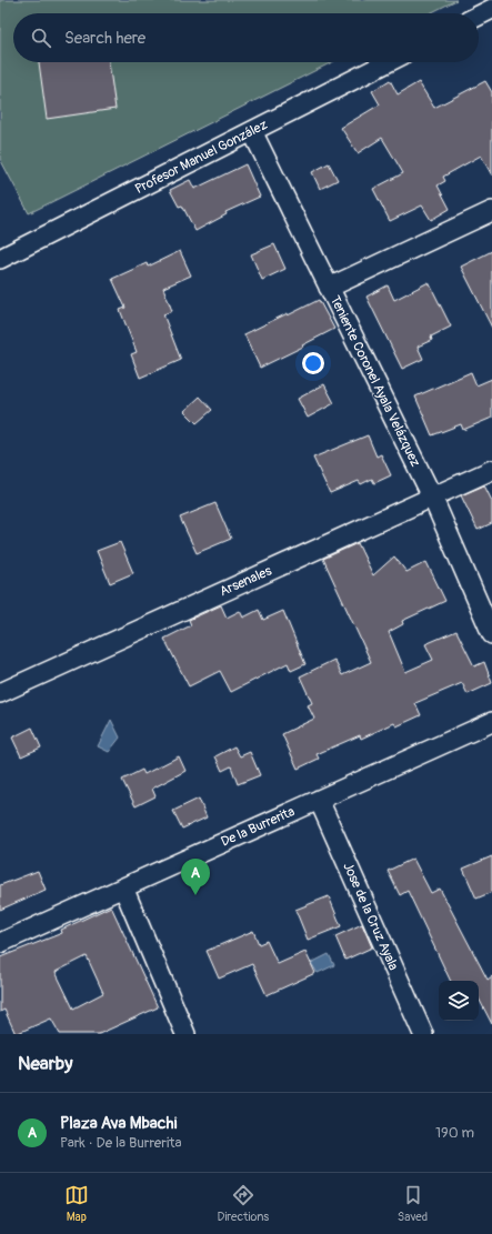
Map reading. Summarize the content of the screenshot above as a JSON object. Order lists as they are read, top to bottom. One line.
{"streets":{"street":["Profesor Manuel González","Teniente Coronel Ayala Velázquez","Arsenales","De la Burrerita","Jose de la Cruz Ayala"]},"crossings":[["Profesor Manuel González","Teniente Coronel Ayala Velázquez"],["Teniente Coronel Ayala Velázquez","Arsenales"],["De la Burrerita","Jose de la Cruz Ayala"]],"page":{"search":"Search here","pins":"A","heading":"Nearby","list":[{"mark":"A","name":"Plaza Ava Mbachi","note":"Park · De la Burrerita","value":"190 m"}],"nav":["Map","Directions","Saved"]}}
